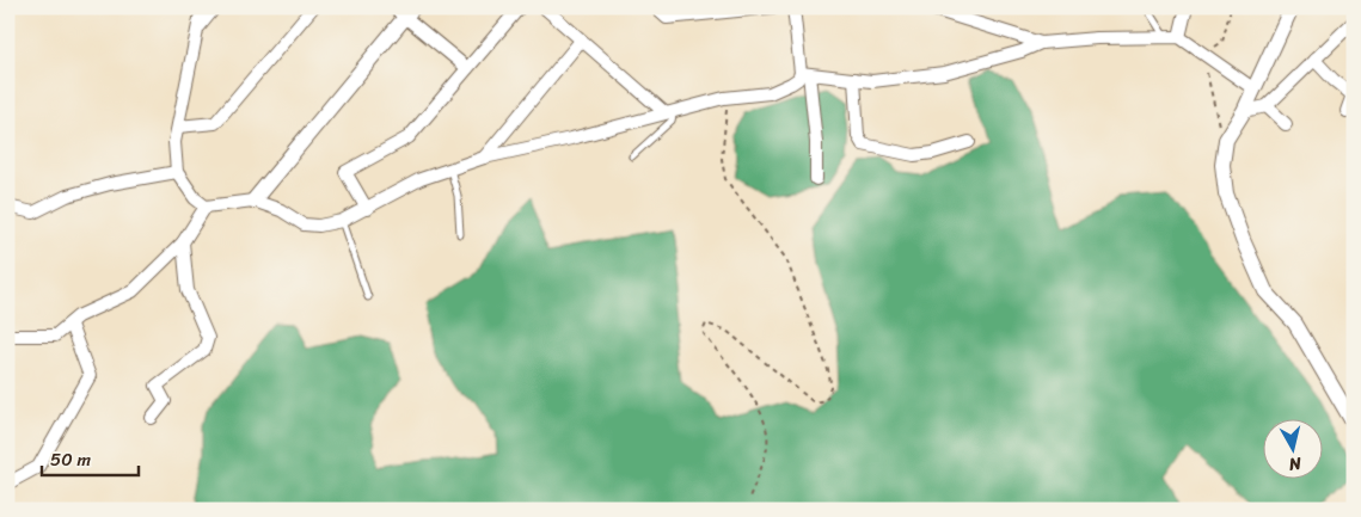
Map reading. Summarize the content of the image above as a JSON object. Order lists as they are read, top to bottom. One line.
{"scale_bar":"50 m","north":"bottom"}
